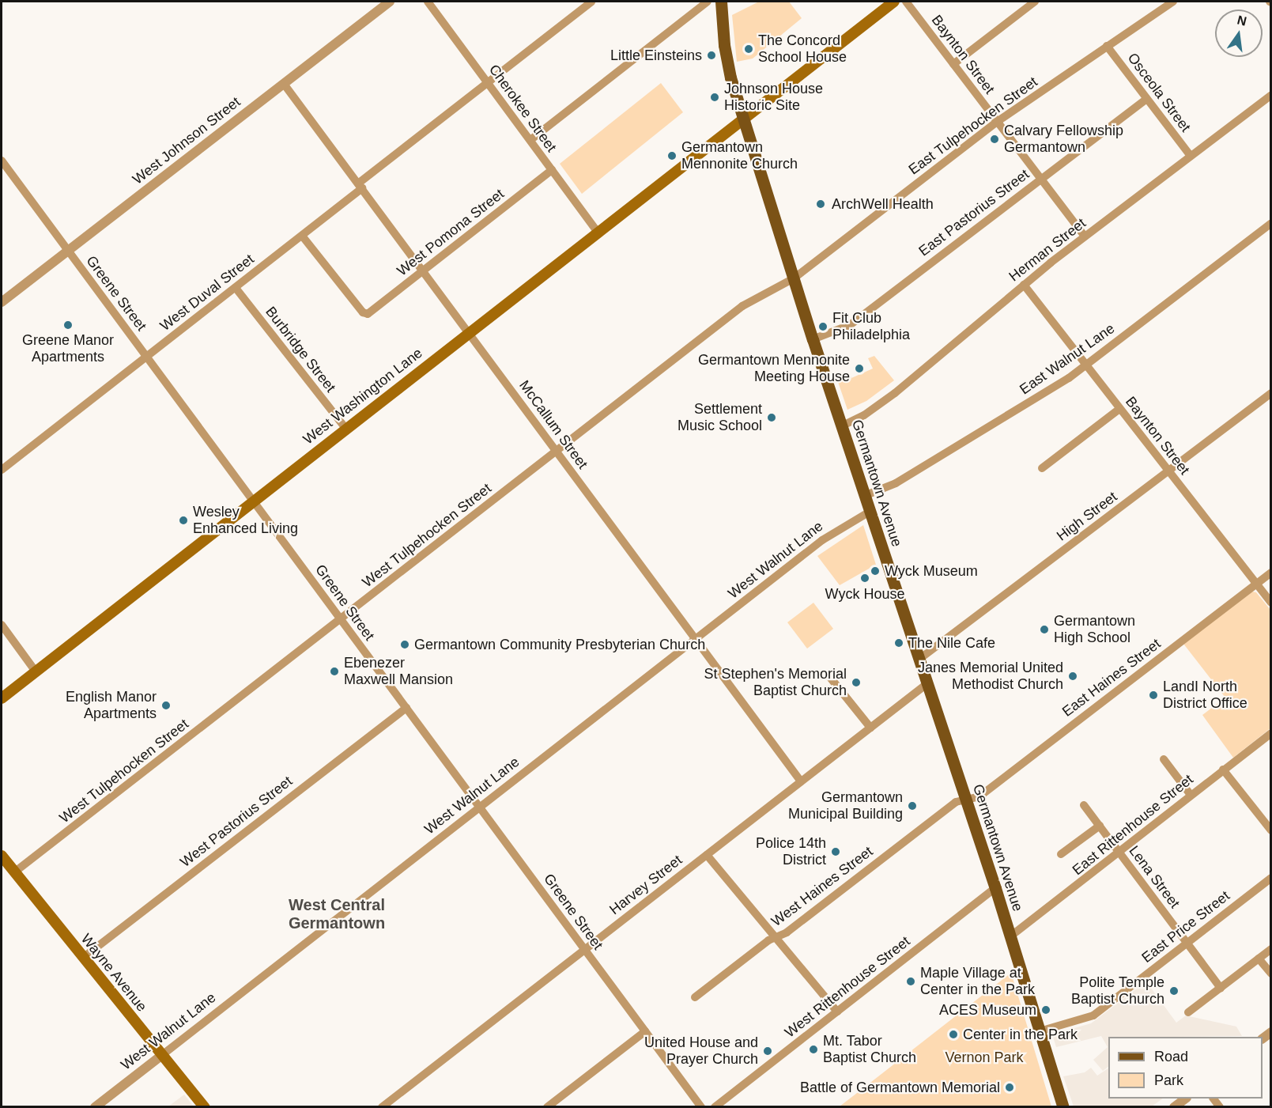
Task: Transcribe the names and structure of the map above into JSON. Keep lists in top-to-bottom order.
{
  "streets": {
    "main road": ["West Washington Lane", "Germantown Avenue", "Wayne Avenue"],
    "street": [
      "Baynton Street",
      "Osceola Street",
      "Cherokee Street",
      "East Tulpehocken Street",
      "West Johnson Street",
      "East Pastorius Street",
      "West Pomona Street",
      "Herman Street",
      "West Duval Street",
      "Greene Street",
      "Burbridge Street",
      "East Walnut Lane",
      "McCallum Street",
      "High Street",
      "West Tulpehocken Street",
      "West Walnut Lane",
      "East Haines Street",
      "West Pastorius Street",
      "East Rittenhouse Street",
      "Lena Street",
      "Harvey Street",
      "West Haines Street",
      "East Price Street",
      "West Rittenhouse Street"
    ]
  },
  "crossings": [
    ["Baynton Street", "East Tulpehocken Street"],
    ["Baynton Street", "East Pastorius Street"],
    ["Baynton Street", "Herman Street"],
    ["Baynton Street", "East Walnut Lane"],
    ["Baynton Street", "High Street"],
    ["Baynton Street", "East Haines Street"],
    ["Osceola Street", "East Tulpehocken Street"],
    ["Osceola Street", "East Pastorius Street"],
    ["Osceola Street", "Herman Street"],
    ["Cherokee Street", "West Pomona Street"],
    ["Cherokee Street", "West Duval Street"],
    ["Cherokee Street", "West Washington Lane"],
    ["East Tulpehocken Street", "Germantown Avenue"],
    ["East Tulpehocken Street", "West Tulpehocken Street"],
    ["West Johnson Street", "Greene Street"],
    ["West Johnson Street", "McCallum Street"],
    ["East Pastorius Street", "Germantown Avenue"],
    ["West Pomona Street", "West Duval Street"],
    ["West Pomona Street", "McCallum Street"],
    ["Herman Street", "Germantown Avenue"],
    ["West Duval Street", "Greene Street"],
    ["West Duval Street", "Burbridge Street"],
    ["West Duval Street", "McCallum Street"],
    ["Greene Street", "West Washington Lane"],
    ["Greene Street", "West Tulpehocken Street"],
    ["Greene Street", "West Walnut Lane"],
    ["Greene Street", "West Pastorius Street"],
    ["Greene Street", "Harvey Street"],
    ["Burbridge Street", "West Washington Lane"],
    ["East Walnut Lane", "Germantown Avenue"],
    ["West Washington Lane", "McCallum Street"],
    ["West Washington Lane", "Germantown Avenue"],
    ["McCallum Street", "West Tulpehocken Street"],
    ["McCallum Street", "West Walnut Lane"],
    ["McCallum Street", "Harvey Street"],
    ["Germantown Avenue", "High Street"],
    ["Germantown Avenue", "West Tulpehocken Street"],
    ["Germantown Avenue", "West Walnut Lane"],
    ["Germantown Avenue", "East Haines Street"],
    ["Germantown Avenue", "East Rittenhouse Street"],
    ["Germantown Avenue", "Harvey Street"],
    ["Germantown Avenue", "West Haines Street"],
    ["Germantown Avenue", "East Price Street"],
    ["Germantown Avenue", "West Rittenhouse Street"],
    ["West Tulpehocken Street", "Wayne Avenue"],
    ["West Walnut Lane", "Wayne Avenue"],
    ["East Haines Street", "West Haines Street"],
    ["West Pastorius Street", "Wayne Avenue"],
    ["East Rittenhouse Street", "Lena Street"],
    ["Lena Street", "East Price Street"]
  ],
  "districts": ["West Central Germantown"],
  "parks": ["Vernon Park"],
  "places": [
    "The Concord School House",
    "Little Einsteins",
    "Johnson House Historic Site",
    "Calvary Fellowship Germantown",
    "Germantown Mennonite Church",
    "ArchWell Health",
    "Greene Manor Apartments",
    "Fit Club Philadelphia",
    "Germantown Mennonite Meeting House",
    "Settlement Music School",
    "Wesley Enhanced Living",
    "Wyck Museum",
    "Wyck House",
    "Germantown High School",
    "The Nile Cafe",
    "Germantown Community Presbyterian Church",
    "Ebenezer Maxwell Mansion",
    "Janes Memorial United Methodist Church",
    "St Stephen's Memorial Baptist Church",
    "LandI North District Office",
    "English Manor Apartments",
    "Germantown Municipal Building",
    "Police 14th District",
    "Maple Village at Center in the Park",
    "Polite Temple Baptist Church",
    "ACES Museum",
    "Center in the Park",
    "Mt. Tabor Baptist Church",
    "United House and Prayer Church",
    "Battle of Germantown Memorial"
  ],
  "legend": ["Road", "Park"],
  "north": "top"
}
